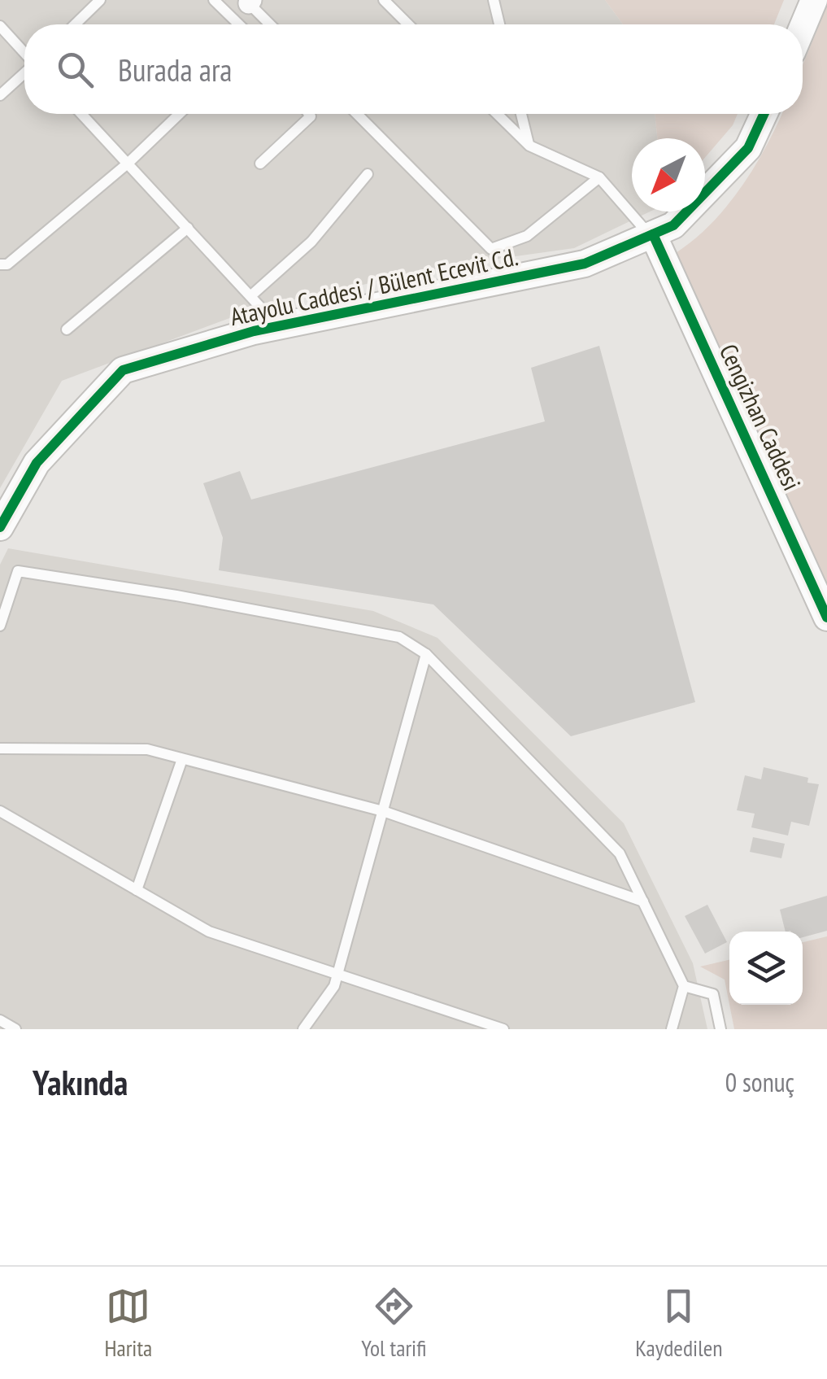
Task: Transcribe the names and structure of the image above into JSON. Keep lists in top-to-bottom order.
{
  "streets": {
    "street": ["Atayolu Caddesi / Bülent Ecevit Cd.", "Cengizhan Caddesi"]
  },
  "crossings": [
    ["Atayolu Caddesi / Bülent Ecevit Cd.", "Cengizhan Caddesi"]
  ],
  "north": "bottom left",
  "page": {
    "search": "Burada ara",
    "heading": ["Yakında", "0 sonuç"],
    "nav": ["Harita", "Yol tarifi", "Kaydedilen"]
  }
}
